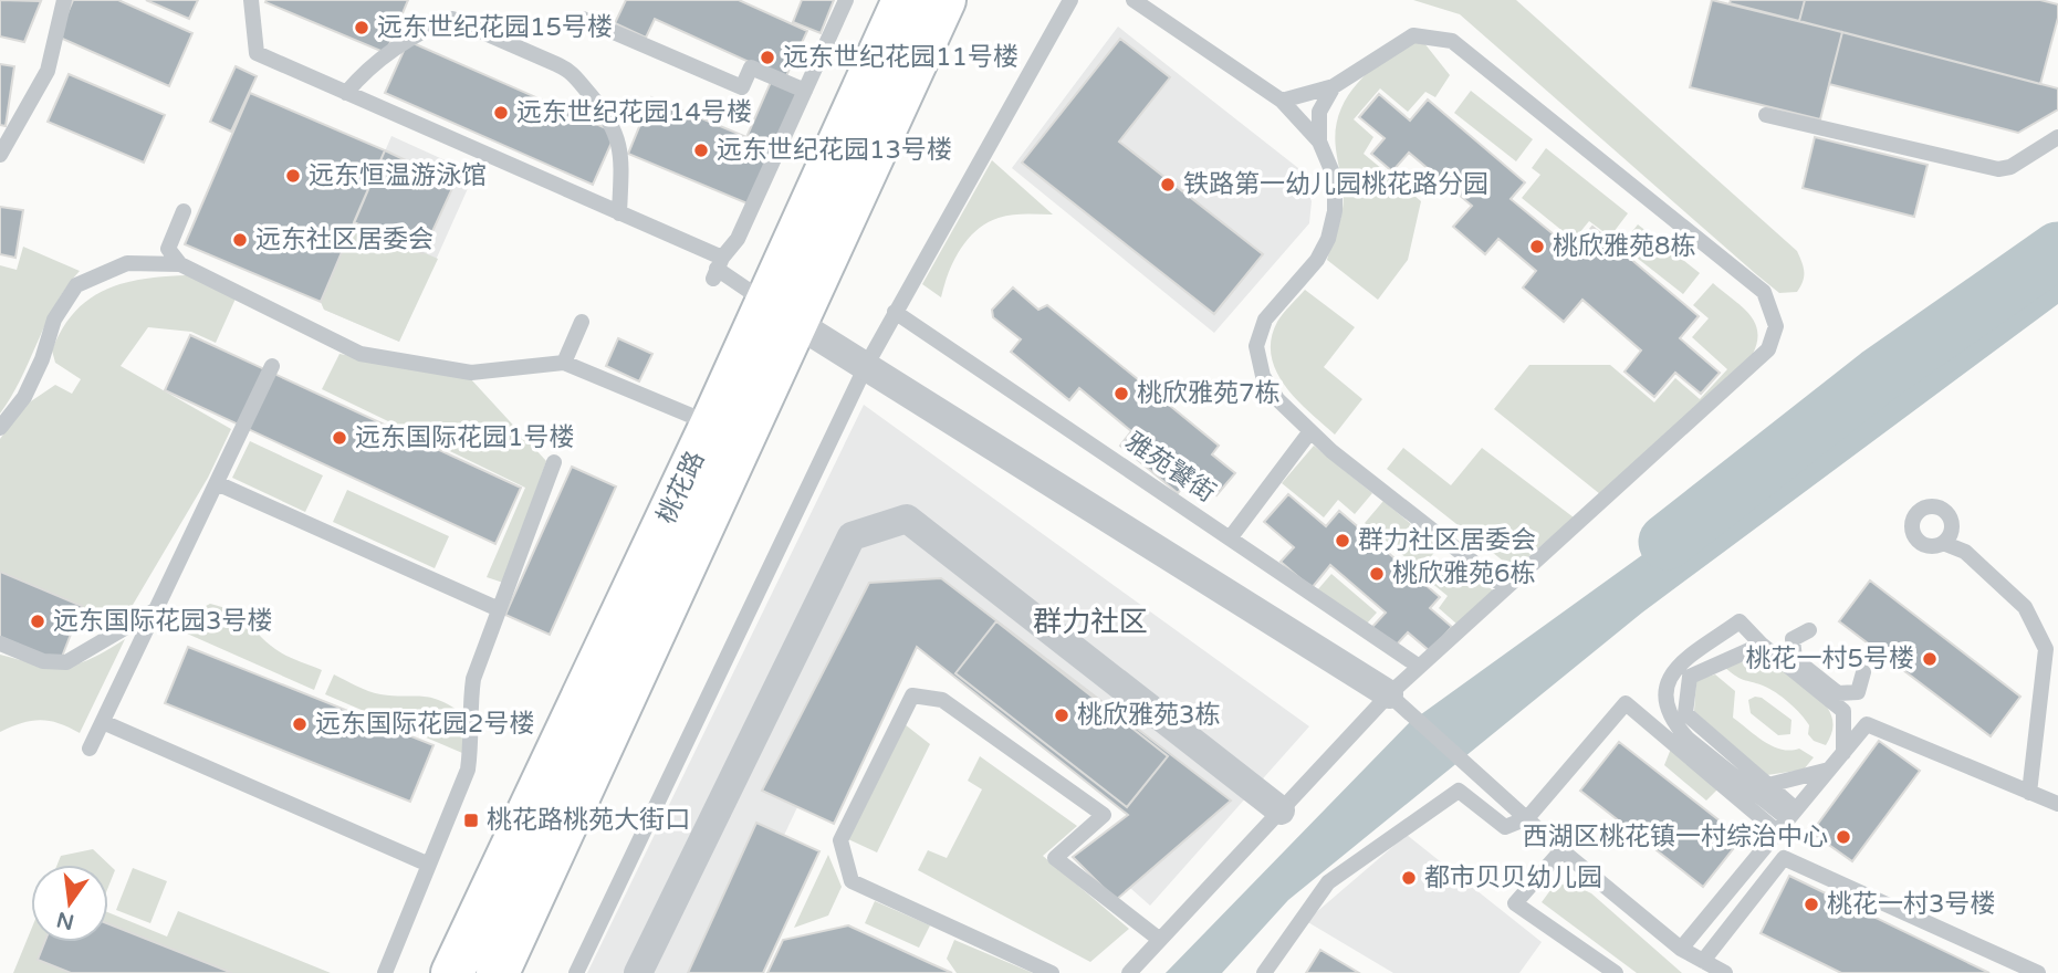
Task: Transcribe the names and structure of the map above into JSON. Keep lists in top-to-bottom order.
{
  "streets": {
    "main road": ["桃花路"],
    "lane": ["雅苑饕街"]
  },
  "districts": ["群力社区"],
  "places": {
    "other": [
      "远东世纪花园15号楼",
      "远东世纪花园11号楼",
      "远东世纪花园14号楼",
      "远东世纪花园13号楼",
      "远东恒温游泳馆",
      "铁路第一幼儿园桃花路分园",
      "远东社区居委会",
      "桃欣雅苑8栋",
      "桃欣雅苑7栋",
      "远东国际花园1号楼",
      "群力社区居委会",
      "桃欣雅苑6栋",
      "远东国际花园3号楼",
      "桃花一村5号楼",
      "桃欣雅苑3栋",
      "远东国际花园2号楼",
      "西湖区桃花镇一村综治中心",
      "都市贝贝幼儿园",
      "桃花一村3号楼"
    ],
    "transit": ["桃花路桃苑大街口"]
  },
  "north": "bottom"
}
